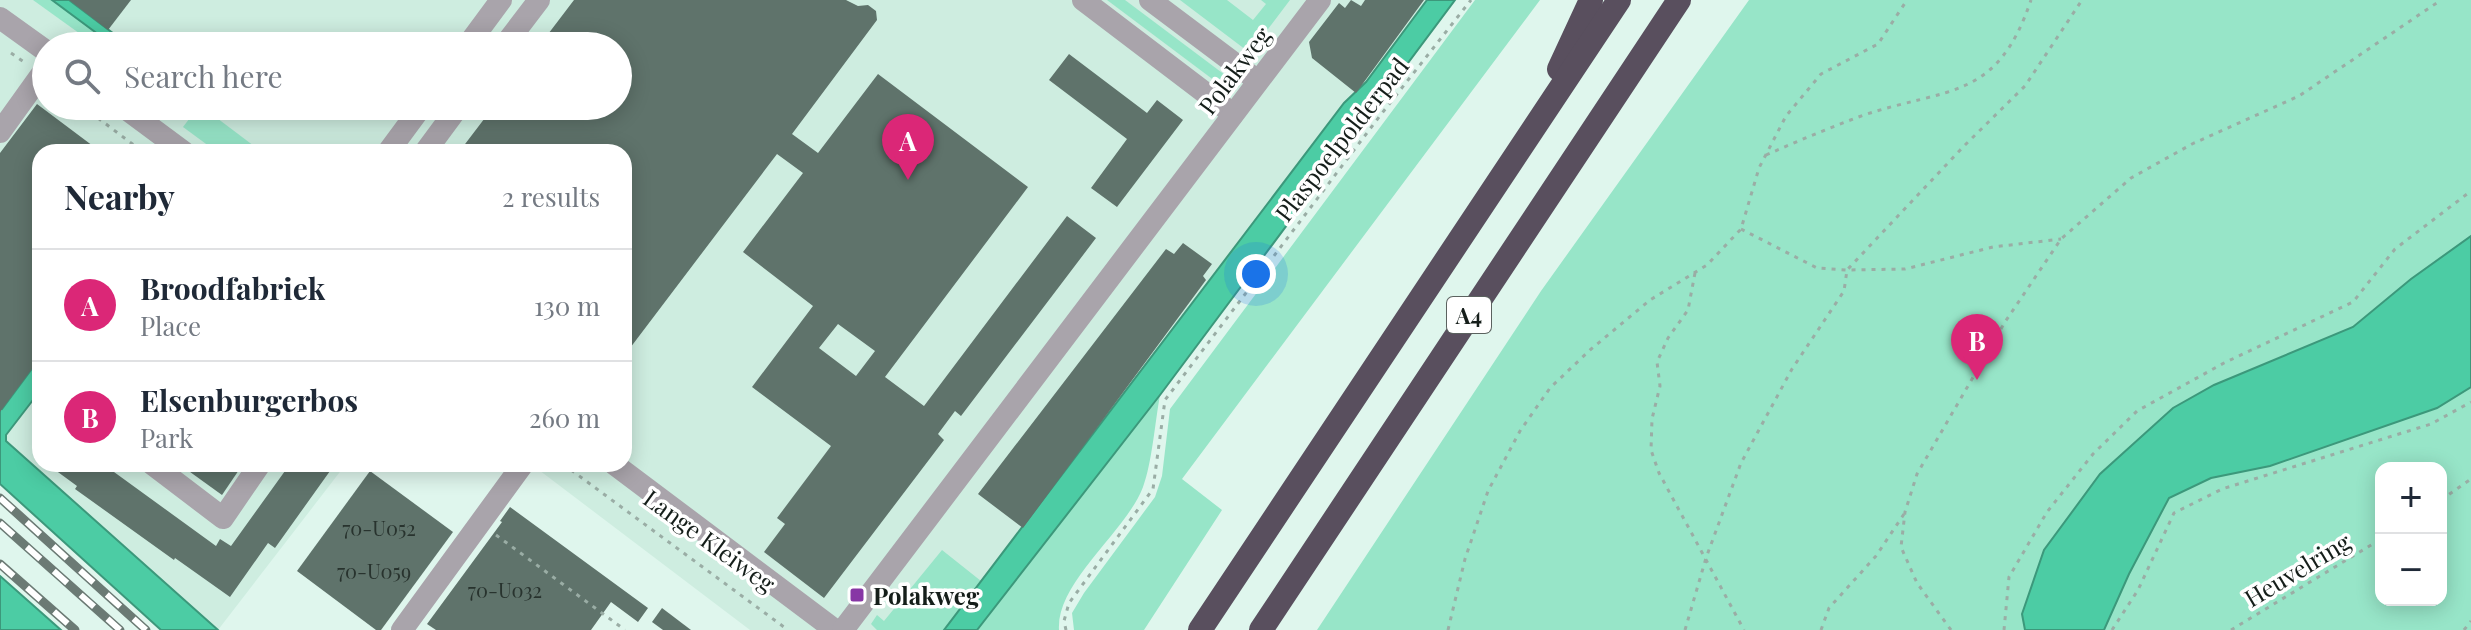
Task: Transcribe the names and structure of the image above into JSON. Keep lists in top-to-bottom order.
{
  "streets": {
    "highway": ["A4"],
    "street": ["Polakweg", "Lange Kleiweg"],
    "path": ["Plaspoelpolderpad", "Heuvelring"]
  },
  "places": {
    "transit": ["Polakweg"]
  },
  "house_numbers": ["70-U052", "70-U059", "70-U032"],
  "page": {
    "search": "Search here",
    "pins": ["A", "B"],
    "heading": ["Nearby", "2 results"],
    "list": [
      {
        "mark": "A",
        "name": "Broodfabriek",
        "note": "Place",
        "value": "130 m"
      },
      {
        "mark": "B",
        "name": "Elsenburgerbos",
        "note": "Park",
        "value": "260 m"
      }
    ],
    "map_buttons": ["+", "−"]
  }
}
